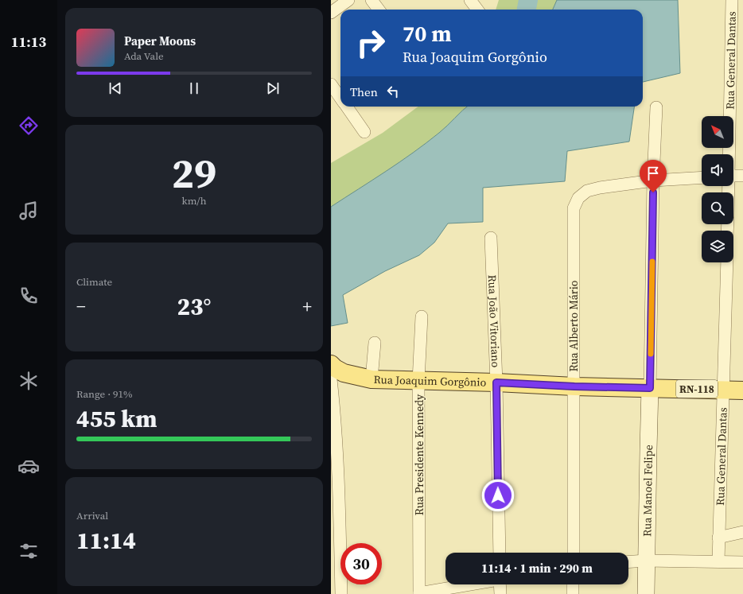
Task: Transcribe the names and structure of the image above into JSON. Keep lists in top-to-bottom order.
{
  "streets": {
    "main road": ["Rua Joaquim Gorgônio", "RN-118", "Rua Manoel Felipe"],
    "street": [
      "Rua General Dantas",
      "Rua João Vitoriano",
      "Rua Alberto Mário",
      "Rua Presidente Kennedy"
    ]
  },
  "crossings": [
    ["Rua General Dantas", "Rua Joaquim Gorgônio"],
    ["Rua João Vitoriano", "Rua Joaquim Gorgônio"],
    ["Rua Alberto Mário", "Rua Joaquim Gorgônio"],
    ["Rua Joaquim Gorgônio", "Rua Presidente Kennedy"],
    ["Rua Joaquim Gorgônio", "Rua Manoel Felipe"]
  ],
  "north": "top left",
  "page": {
    "tabs": "11:13",
    "turn": ["70 m", "Rua Joaquim Gorgônio"],
    "song": ["Paper Moons", "Ada Vale"],
    "then": "Then",
    "tile": [
      ["29", "km/h"],
      "Climate",
      ["Range · 91%", "455 km"],
      ["Arrival", "11:14"]
    ],
    "heat": ["−", "23°", "+"],
    "limit": "30",
    "trip": "11:14 · 1 min · 290 m"
  }
}
